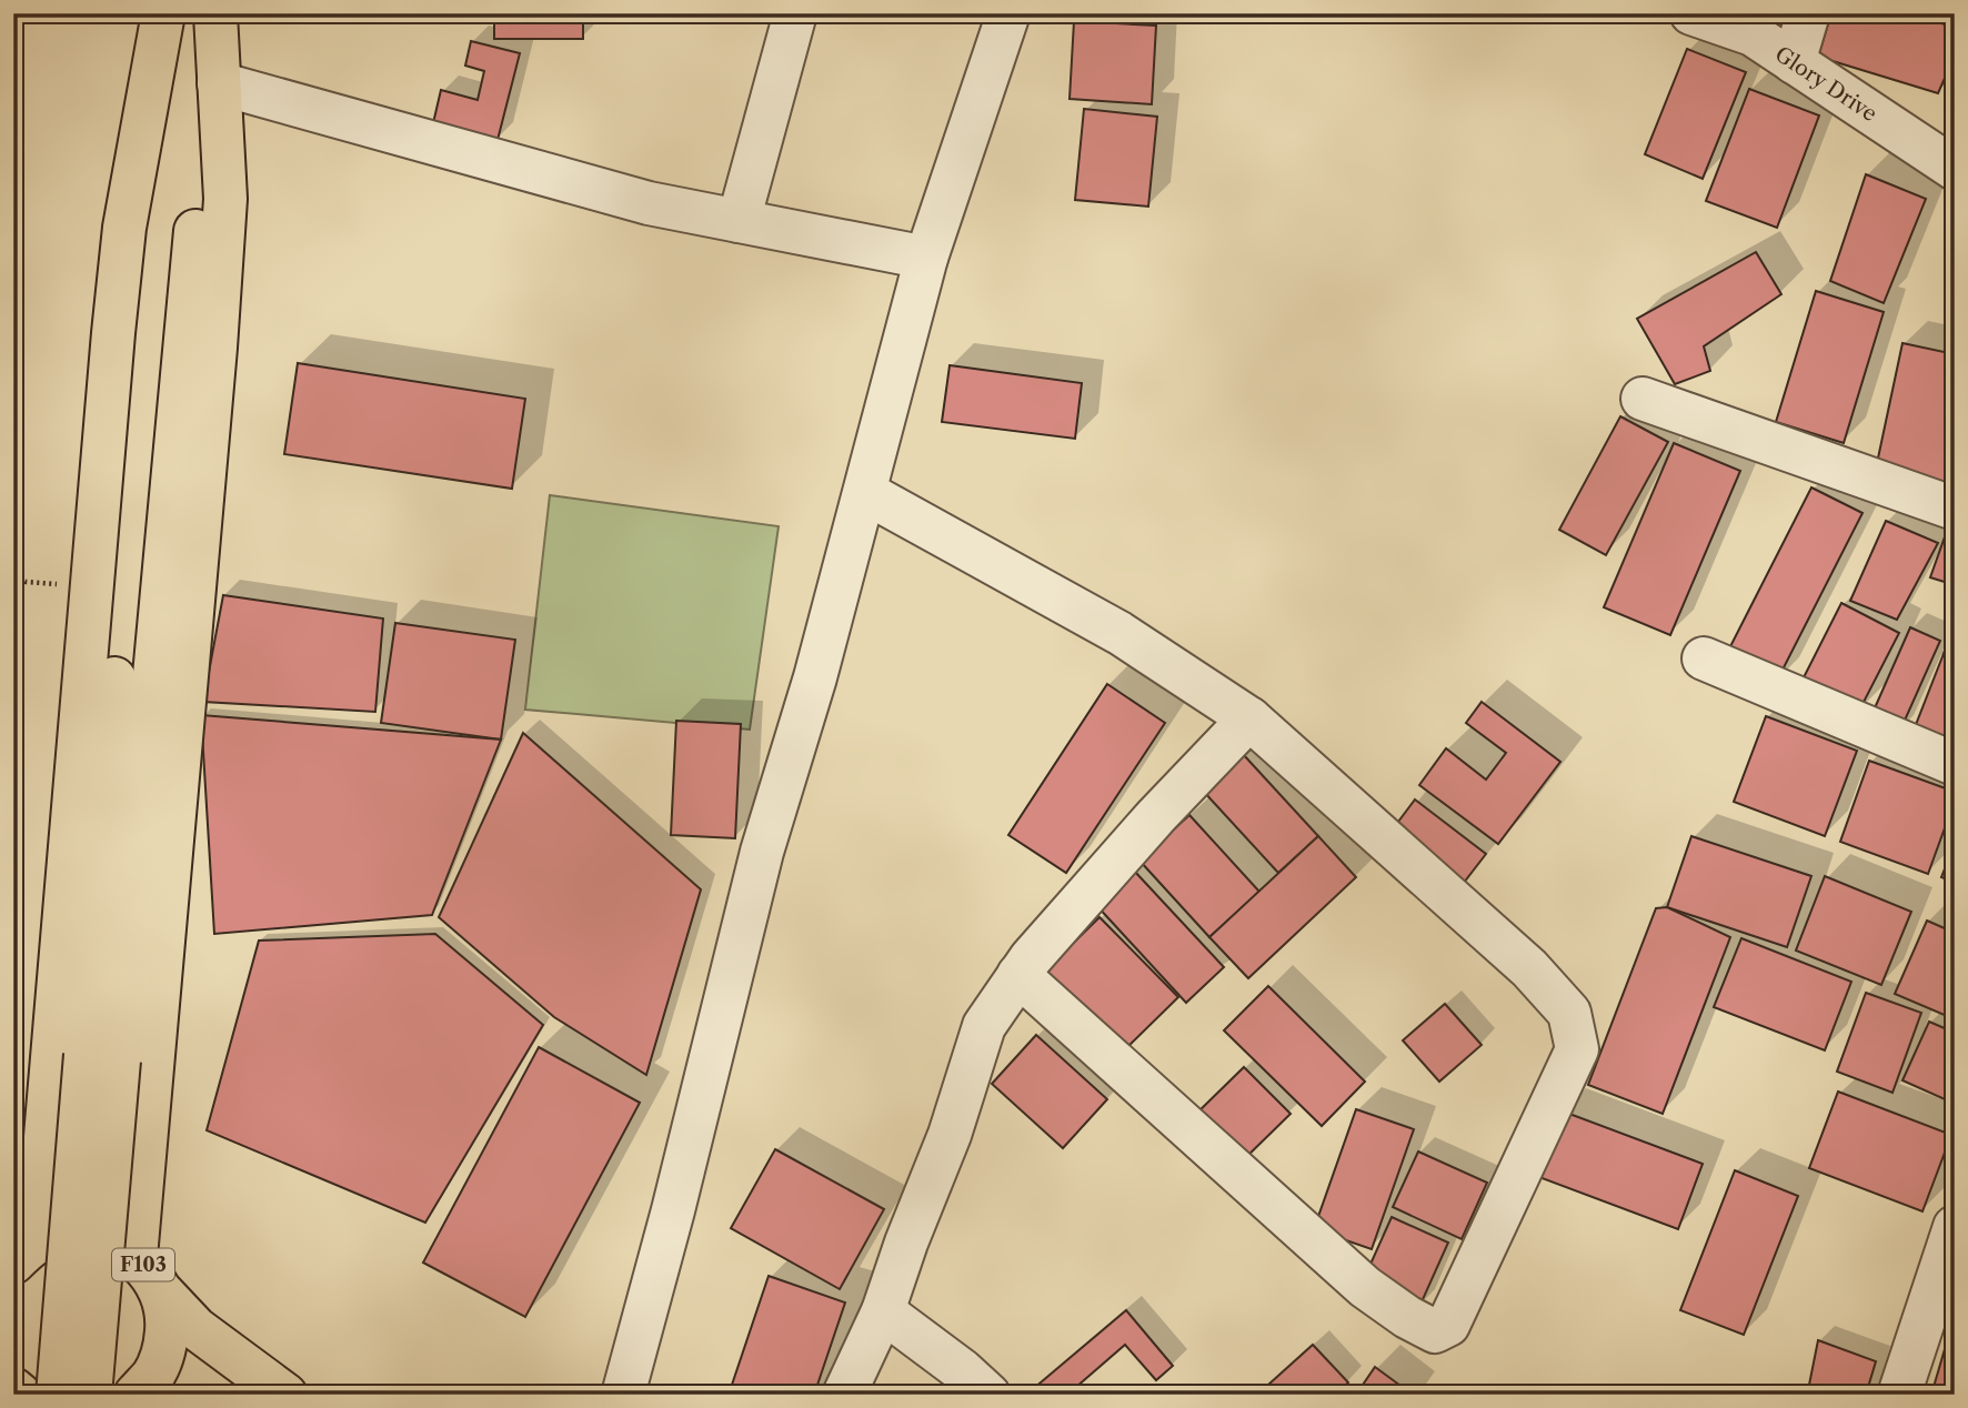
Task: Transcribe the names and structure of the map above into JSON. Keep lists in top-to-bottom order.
{
  "streets": {
    "main road": ["F103"],
    "street": ["Glory Drive"]
  }
}
